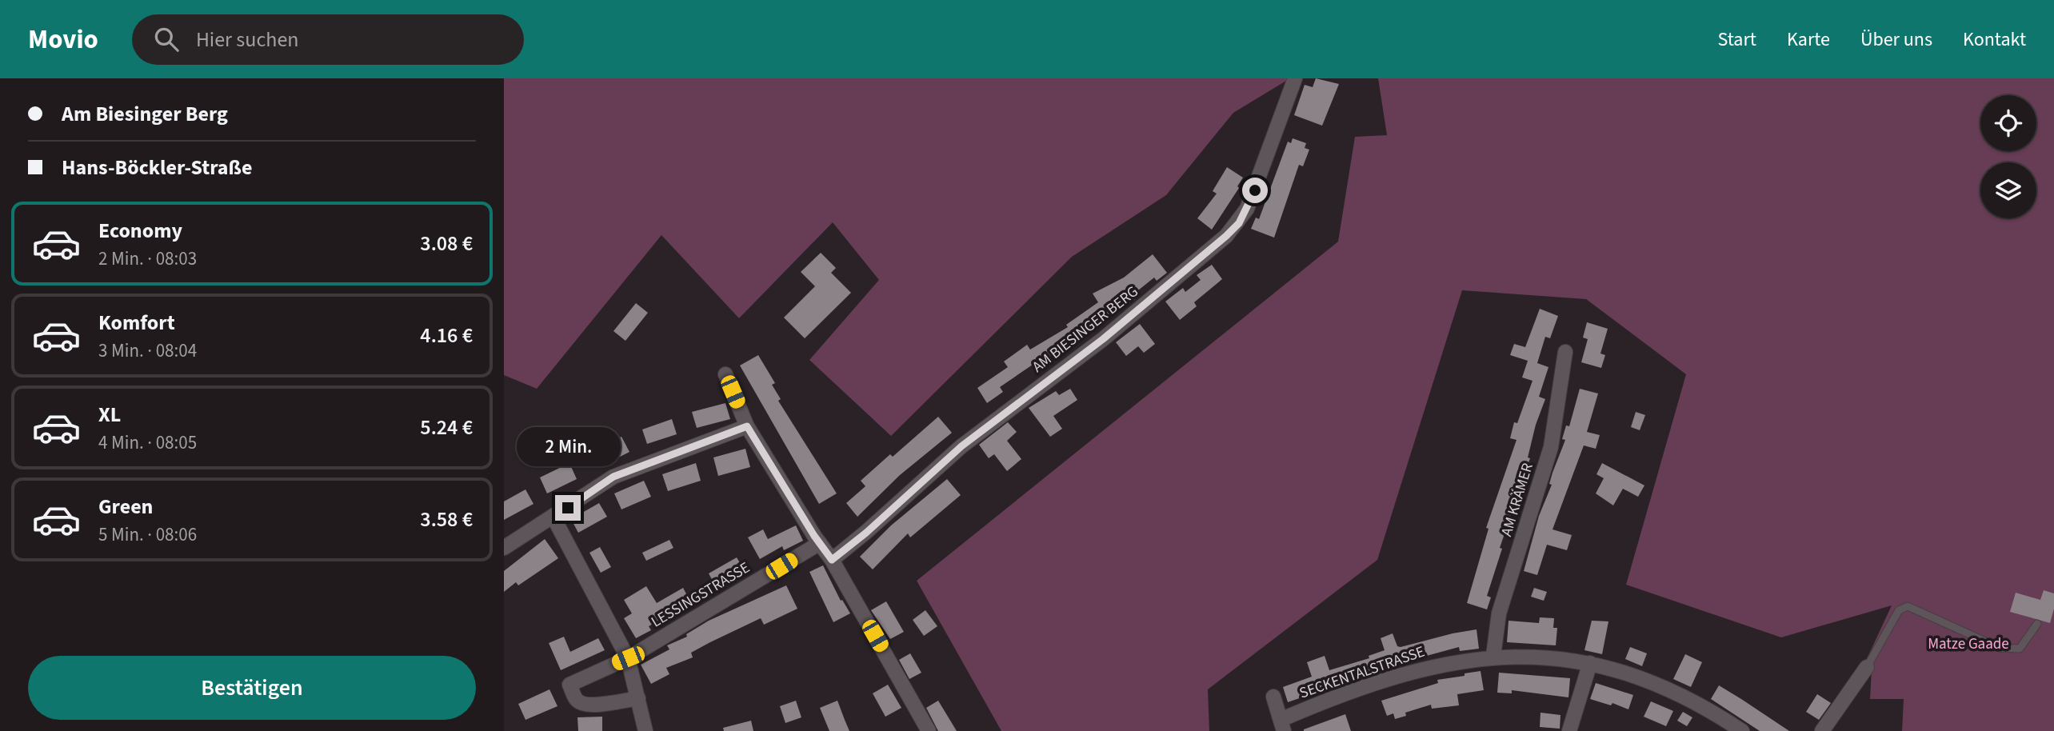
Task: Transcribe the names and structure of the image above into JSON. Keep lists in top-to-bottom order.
{
  "streets": {
    "street": [
      "AM BIESINGER BERG",
      "AM KRÄMER",
      "LESSINGSTRASSE",
      "SECKENTALSTRASSE"
    ]
  },
  "crossings": [
    ["AM KRÄMER", "SECKENTALSTRASSE"]
  ],
  "parks": ["Matze Gaade"],
  "page": {
    "header": "Movio",
    "search": "Hier suchen",
    "nav": [
      "Start",
      "Karte",
      "Über uns",
      "Kontakt"
    ],
    "banner": ["Am Biesinger Berg", "Hans-Böckler-Straße"],
    "list": [
      {
        "name": "Economy",
        "note": "2 Min. · 08:03",
        "value": "3.08 €"
      },
      {
        "name": "Komfort",
        "note": "3 Min. · 08:04",
        "value": "4.16 €"
      },
      {
        "name": "XL",
        "note": "4 Min. · 08:05",
        "value": "5.24 €"
      },
      {
        "name": "Green",
        "note": "5 Min. · 08:06",
        "value": "3.58 €"
      }
    ],
    "bubble": "2 Min.",
    "buttons": "Bestätigen"
  }
}
